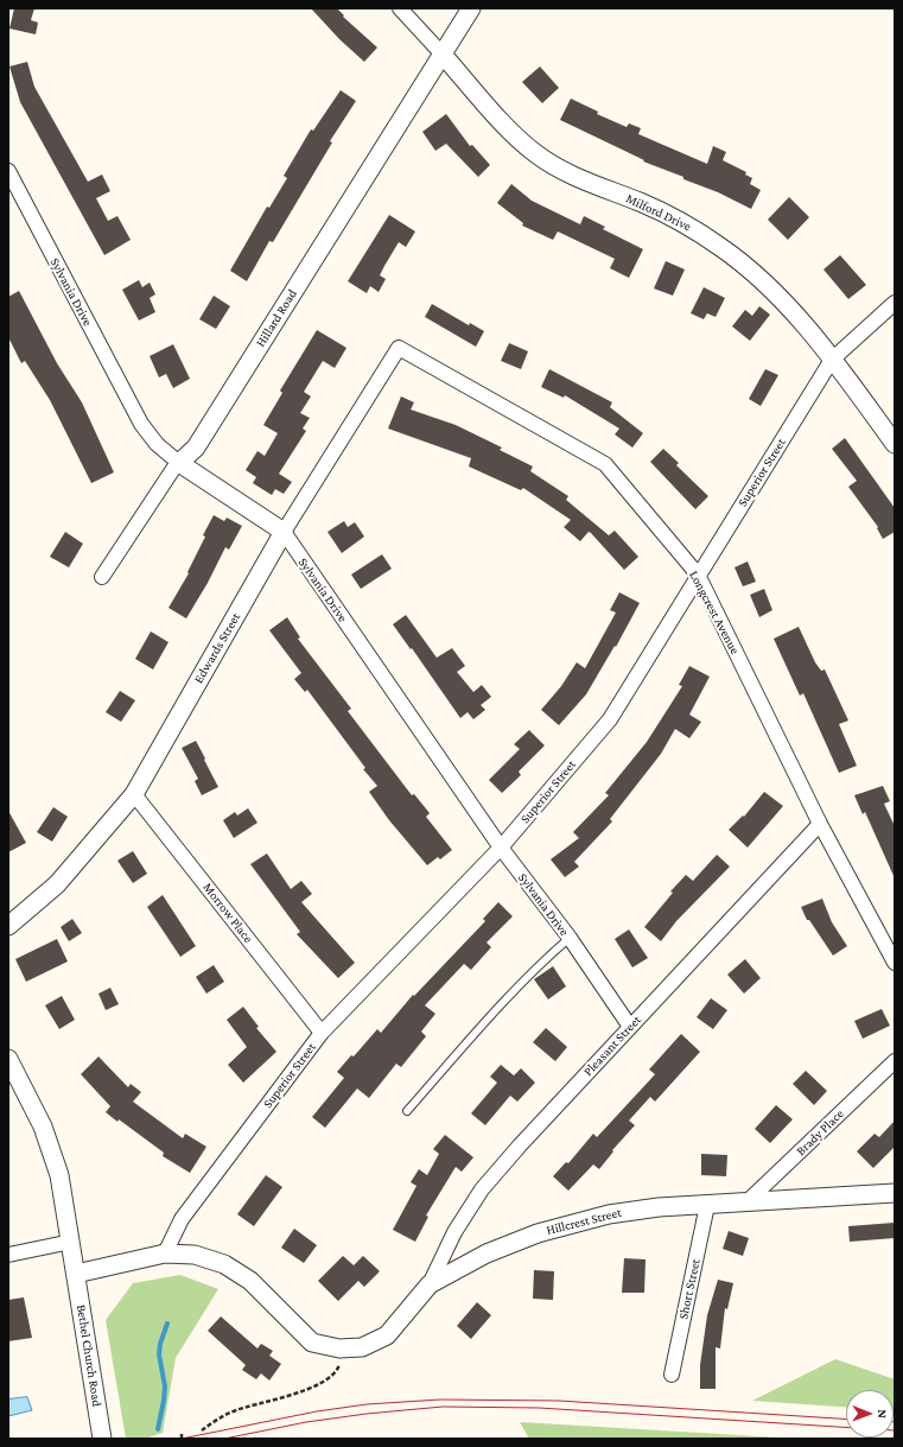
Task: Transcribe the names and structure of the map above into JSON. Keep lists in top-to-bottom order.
{
  "streets": {
    "street": [
      "Milford Drive",
      "Sylvania Drive",
      "Hillard Road",
      "Superior Street",
      "Longcrest Avenue",
      "Edwards Street",
      "Morrow Place",
      "Pleasant Street",
      "Brady Place",
      "Hillcrest Street",
      "Short Street",
      "Bethel Church Road"
    ]
  },
  "crossings": [
    ["Milford Drive", "Hillard Road"],
    ["Milford Drive", "Superior Street"],
    ["Sylvania Drive", "Hillard Road"],
    ["Sylvania Drive", "Superior Street"],
    ["Sylvania Drive", "Edwards Street"],
    ["Sylvania Drive", "Pleasant Street"],
    ["Superior Street", "Longcrest Avenue"],
    ["Superior Street", "Morrow Place"],
    ["Superior Street", "Hillcrest Street"],
    ["Longcrest Avenue", "Edwards Street"],
    ["Longcrest Avenue", "Pleasant Street"],
    ["Edwards Street", "Morrow Place"],
    ["Pleasant Street", "Hillcrest Street"],
    ["Brady Place", "Hillcrest Street"],
    ["Hillcrest Street", "Short Street"]
  ],
  "north": "right"
}
